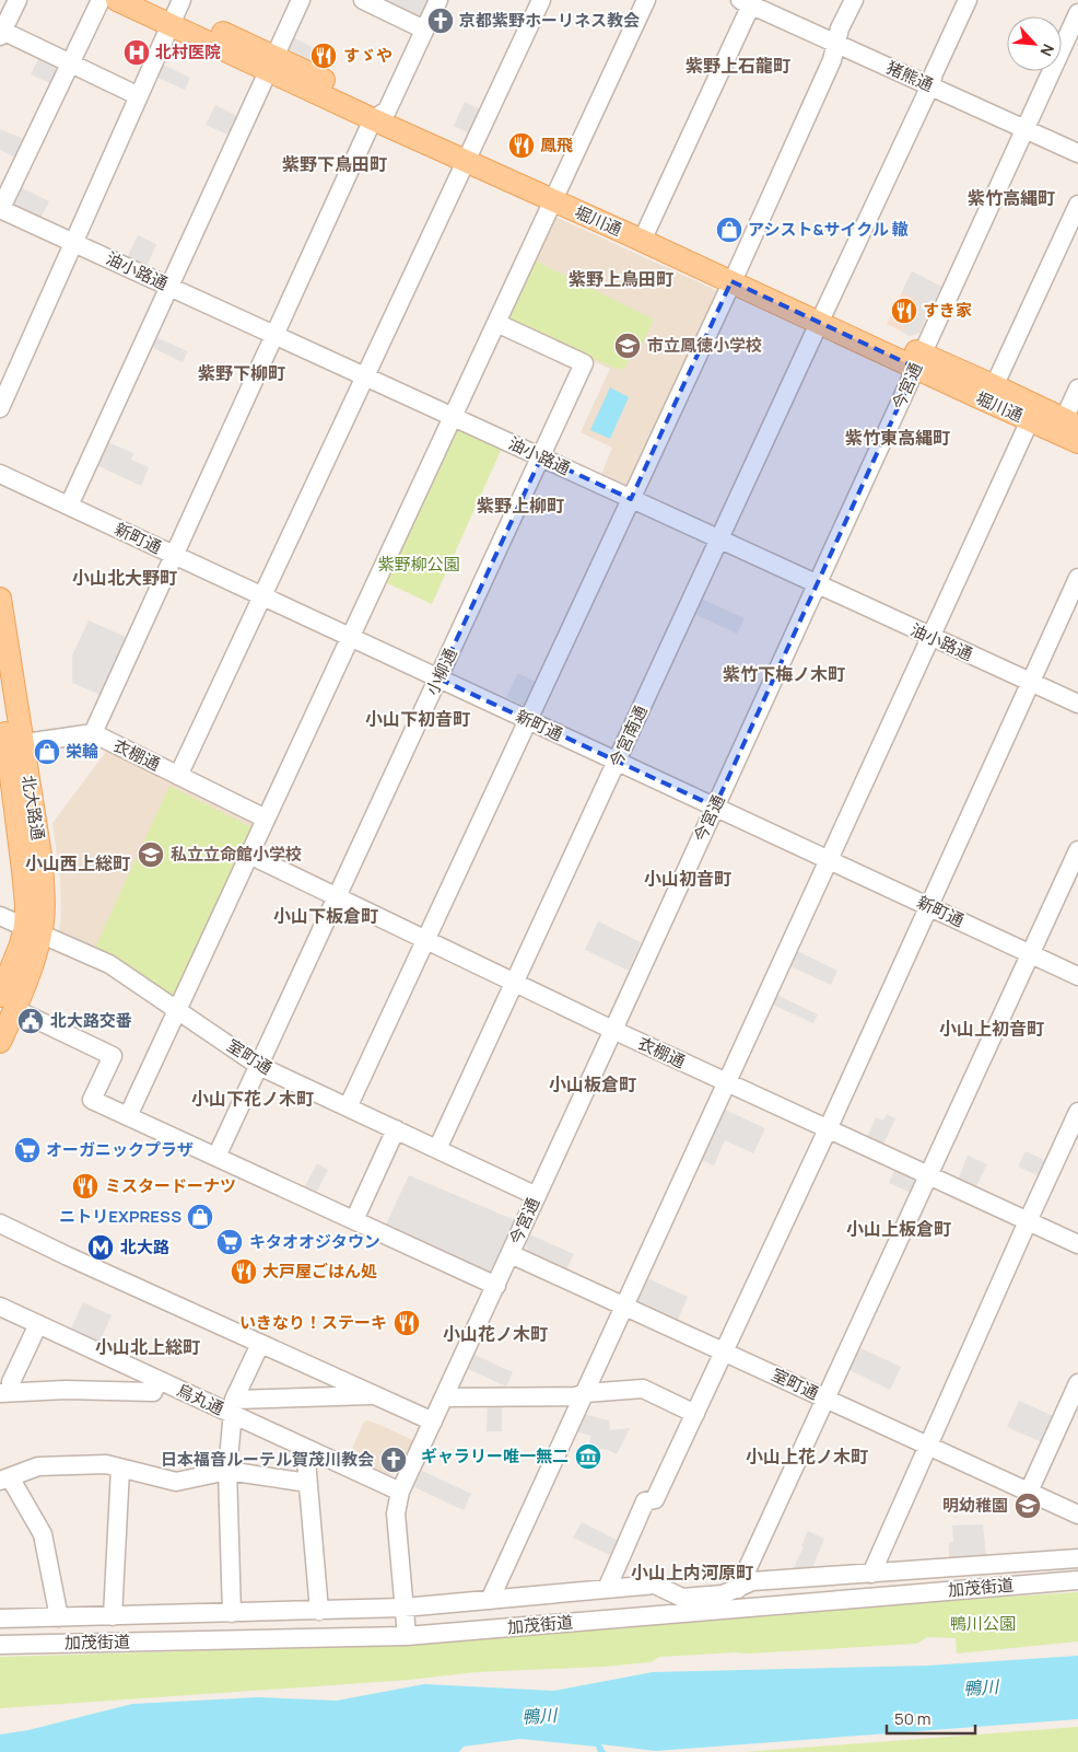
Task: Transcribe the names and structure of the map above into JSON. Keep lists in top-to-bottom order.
{
  "streets": {
    "main road": ["堀川通", "北大路通"],
    "street": [
      "猪熊通",
      "油小路通",
      "今宮通",
      "新町通",
      "小柳通",
      "今宮南通",
      "衣棚通",
      "室町通",
      "烏丸通",
      "加茂街道"
    ]
  },
  "crossings": [
    ["猪熊通", "今宮通"],
    ["猪熊通", "今宮南通"],
    ["堀川通", "今宮通"],
    ["堀川通", "今宮南通"],
    ["油小路通", "今宮通"],
    ["油小路通", "小柳通"],
    ["油小路通", "今宮南通"],
    ["今宮通", "新町通"],
    ["今宮通", "衣棚通"],
    ["今宮通", "室町通"],
    ["今宮通", "烏丸通"],
    ["今宮通", "加茂街道"],
    ["新町通", "小柳通"],
    ["新町通", "今宮南通"],
    ["小柳通", "衣棚通"],
    ["小柳通", "室町通"],
    ["今宮南通", "衣棚通"],
    ["今宮南通", "室町通"],
    ["北大路通", "室町通"]
  ],
  "districts": [
    "紫野上石龍町",
    "紫野下鳥田町",
    "紫竹高縄町",
    "紫野上鳥田町",
    "紫野下柳町",
    "紫竹東高縄町",
    "紫野上柳町",
    "小山北大野町",
    "紫竹下梅ノ木町",
    "小山下初音町",
    "小山西上総町",
    "小山初音町",
    "小山下板倉町",
    "小山上初音町",
    "小山板倉町",
    "小山下花ノ木町",
    "小山上板倉町",
    "小山花ノ木町",
    "小山北上総町",
    "小山上花ノ木町",
    "小山上内河原町"
  ],
  "water": ["鴨川"],
  "parks": ["紫野柳公園", "鴨川公園"],
  "places": {
    "church": ["京都紫野ホーリネス教会", "日本福音ルーテル賀茂川教会"],
    "hospital": ["北村医院"],
    "restaurant": [
      "すゞや",
      "鳳飛",
      "すき家",
      "ミスタードーナツ",
      "大戸屋ごはん処",
      "いきなり！ステーキ"
    ],
    "shop": ["アシスト&サイクル 轍", "栄輪", "ニトリEXPRESS"],
    "school or university": ["市立鳳徳小学校", "私立立命館小学校", "明幼稚園"],
    "public building": ["北大路交番"],
    "supermarket": ["オーガニックプラザ", "キタオオジタウン"],
    "metro station": ["北大路"],
    "museum": ["ギャラリー唯一無二"]
  },
  "scale_bar": "50 m",
  "north": "bottom right"
}
